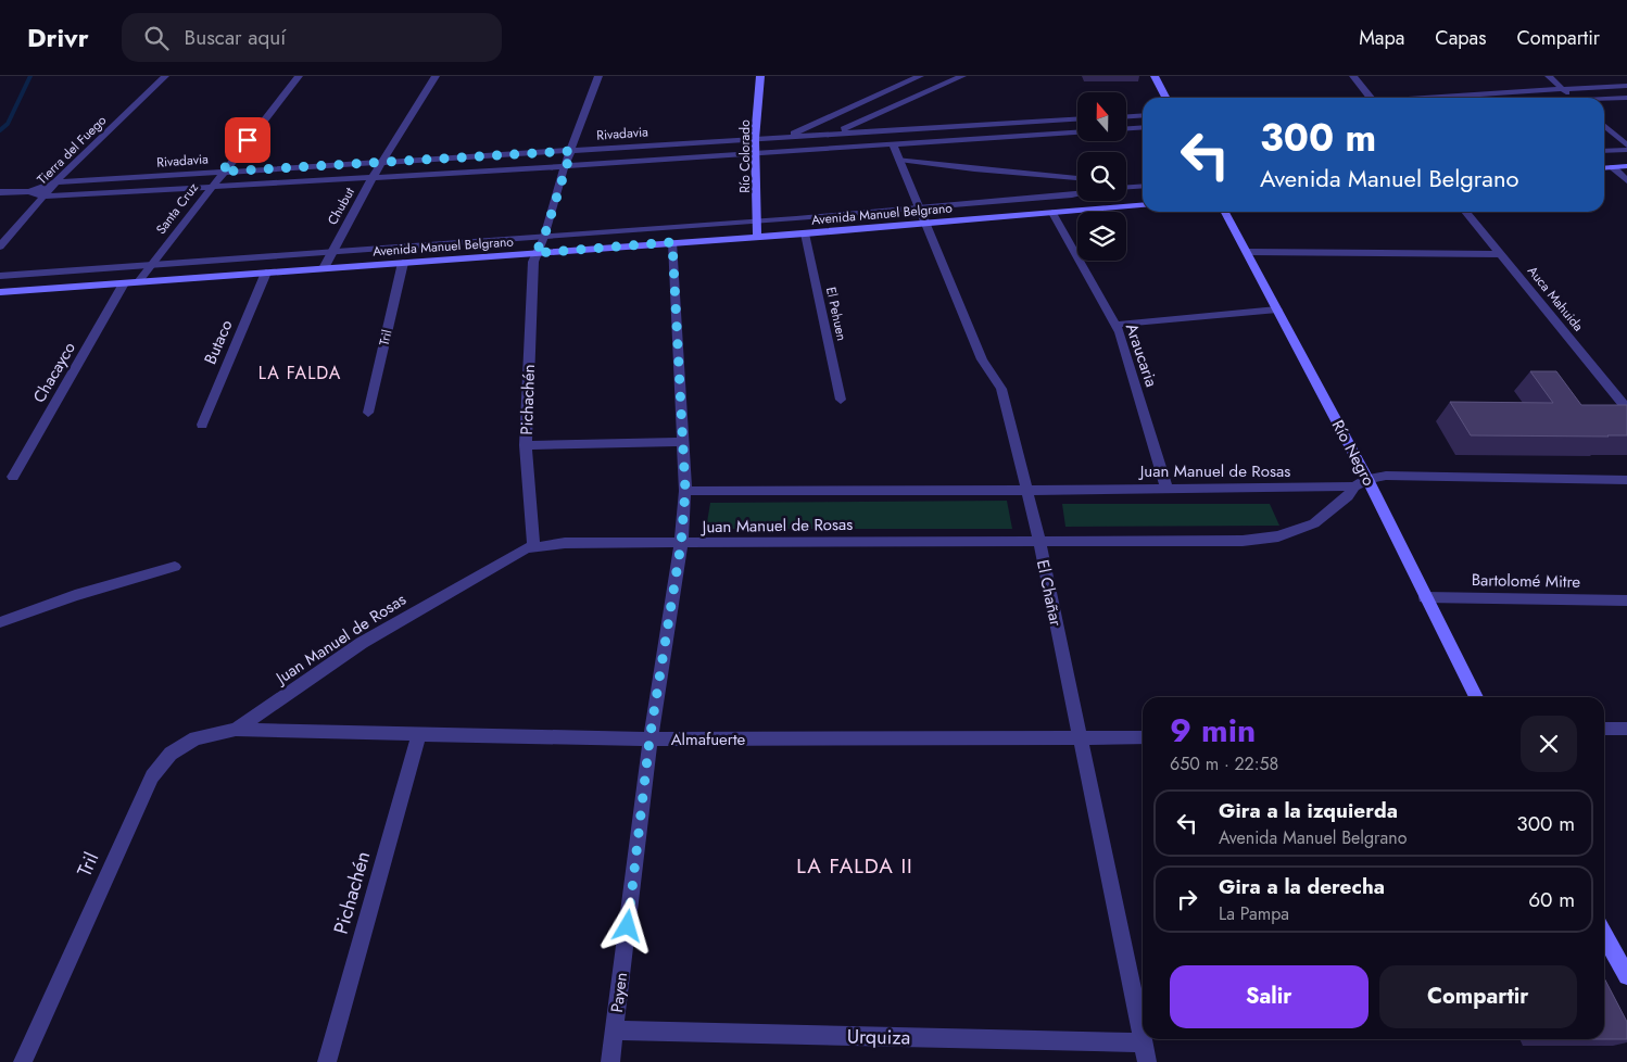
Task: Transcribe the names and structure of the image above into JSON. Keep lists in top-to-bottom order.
{
  "streets": {
    "street": [
      "Rivadavia",
      "Tierra del Fuego",
      "Río Colorado",
      "Chubut",
      "Santa Cruz",
      "Avenida Manuel Belgrano",
      "Auca Mahuida",
      "El Pehuen",
      "Tril",
      "Butaco",
      "Araucaria",
      "Chacayco",
      "Pichachén",
      "Río Negro",
      "Juan Manuel de Rosas",
      "Bartolomé Mitre",
      "El Chañar",
      "Almafuerte",
      "Payen",
      "Urquiza"
    ]
  },
  "crossings": [
    ["Rivadavia", "Tierra del Fuego"],
    ["Rivadavia", "Río Colorado"],
    ["Rivadavia", "Chubut"],
    ["Rivadavia", "Santa Cruz"],
    ["Rivadavia", "El Chañar"],
    ["Río Colorado", "Avenida Manuel Belgrano"],
    ["Chubut", "Avenida Manuel Belgrano"],
    ["Santa Cruz", "Avenida Manuel Belgrano"],
    ["Avenida Manuel Belgrano", "El Pehuen"],
    ["Avenida Manuel Belgrano", "Tril"],
    ["Avenida Manuel Belgrano", "Butaco"],
    ["Avenida Manuel Belgrano", "Araucaria"],
    ["Avenida Manuel Belgrano", "Chacayco"],
    ["Avenida Manuel Belgrano", "Pichachén"],
    ["Avenida Manuel Belgrano", "El Chañar"],
    ["Avenida Manuel Belgrano", "Payen"],
    ["Tril", "Juan Manuel de Rosas"],
    ["Tril", "Almafuerte"],
    ["Araucaria", "Juan Manuel de Rosas"],
    ["Pichachén", "Juan Manuel de Rosas"],
    ["Pichachén", "Almafuerte"],
    ["Río Negro", "Juan Manuel de Rosas"],
    ["Río Negro", "Bartolomé Mitre"],
    ["Juan Manuel de Rosas", "El Chañar"],
    ["Juan Manuel de Rosas", "Almafuerte"],
    ["Juan Manuel de Rosas", "Payen"],
    ["El Chañar", "Almafuerte"],
    ["El Chañar", "Urquiza"],
    ["Almafuerte", "Payen"],
    ["Payen", "Urquiza"]
  ],
  "districts": ["LA FALDA", "LA FALDA II"],
  "north": "top",
  "page": {
    "header": "Drivr",
    "search": "Buscar aquí",
    "nav": ["Mapa", "Capas", "Compartir"],
    "turn": ["300 m", "Avenida Manuel Belgrano"],
    "heading": ["9 min", "650 m · 22:58"],
    "list": [
      {
        "name": "Gira a la izquierda",
        "note": "Avenida Manuel Belgrano",
        "value": "300 m"
      },
      {
        "name": "Gira a la derecha",
        "note": "La Pampa",
        "value": "60 m"
      }
    ],
    "buttons": ["Salir", "Compartir"]
  }
}
